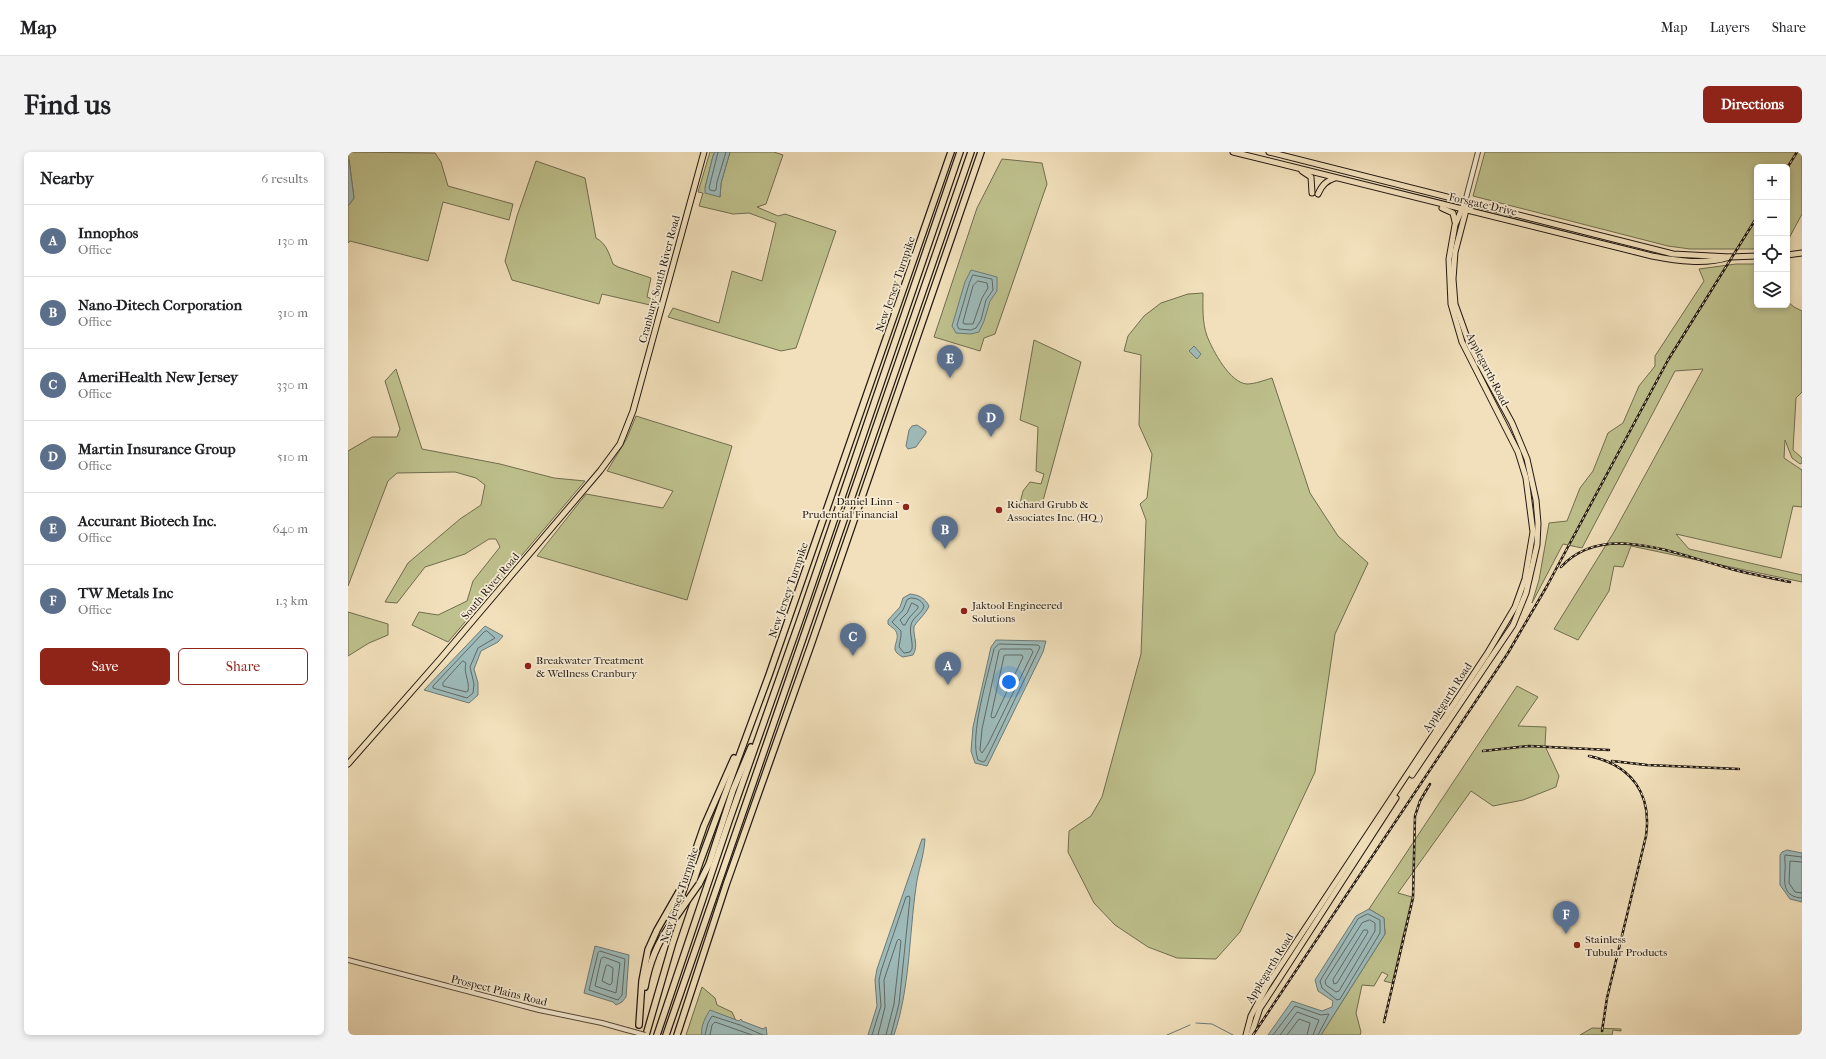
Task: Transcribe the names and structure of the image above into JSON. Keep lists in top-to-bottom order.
{
  "streets": {
    "highway": ["New Jersey Turnpike"],
    "main road": [
      "Forsgate Drive",
      "Cranbury-South River Road",
      "Applegarth Road",
      "South River Road"
    ],
    "street": ["Prospect Plains Road"]
  },
  "crossings": [
    ["Forsgate Drive", "Applegarth Road"],
    ["Cranbury-South River Road", "South River Road"],
    ["New Jersey Turnpike", "Prospect Plains Road"]
  ],
  "places": [
    "Daniel Linn - Prudential Financial",
    "Richard Grubb & Associates Inc. (HQ)",
    "Jaktool Engineered Solutions",
    "Breakwater Treatment & Wellness Cranbury",
    "Stainless Tubular Products"
  ],
  "page": {
    "header": "Map",
    "nav": ["Map", "Layers", "Share"],
    "buttons": [
      "Directions",
      ["Save", "Share"]
    ],
    "title": "Find us",
    "heading": ["Nearby", "6 results"],
    "map_buttons": ["+", "−"],
    "list": [
      {
        "mark": "A",
        "name": "Innophos",
        "note": "Office",
        "value": "130 m"
      },
      {
        "mark": "B",
        "name": "Nano-Ditech Corporation",
        "note": "Office",
        "value": "310 m"
      },
      {
        "mark": "C",
        "name": "AmeriHealth New Jersey",
        "note": "Office",
        "value": "330 m"
      },
      {
        "mark": "D",
        "name": "Martin Insurance Group",
        "note": "Office",
        "value": "510 m"
      },
      {
        "mark": "E",
        "name": "Accurant Biotech Inc.",
        "note": "Office",
        "value": "640 m"
      },
      {
        "mark": "F",
        "name": "TW Metals Inc",
        "note": "Office",
        "value": "1.3 km"
      }
    ],
    "pins": [
      "E",
      "D",
      "B",
      "C",
      "A",
      "F"
    ]
  }
}
